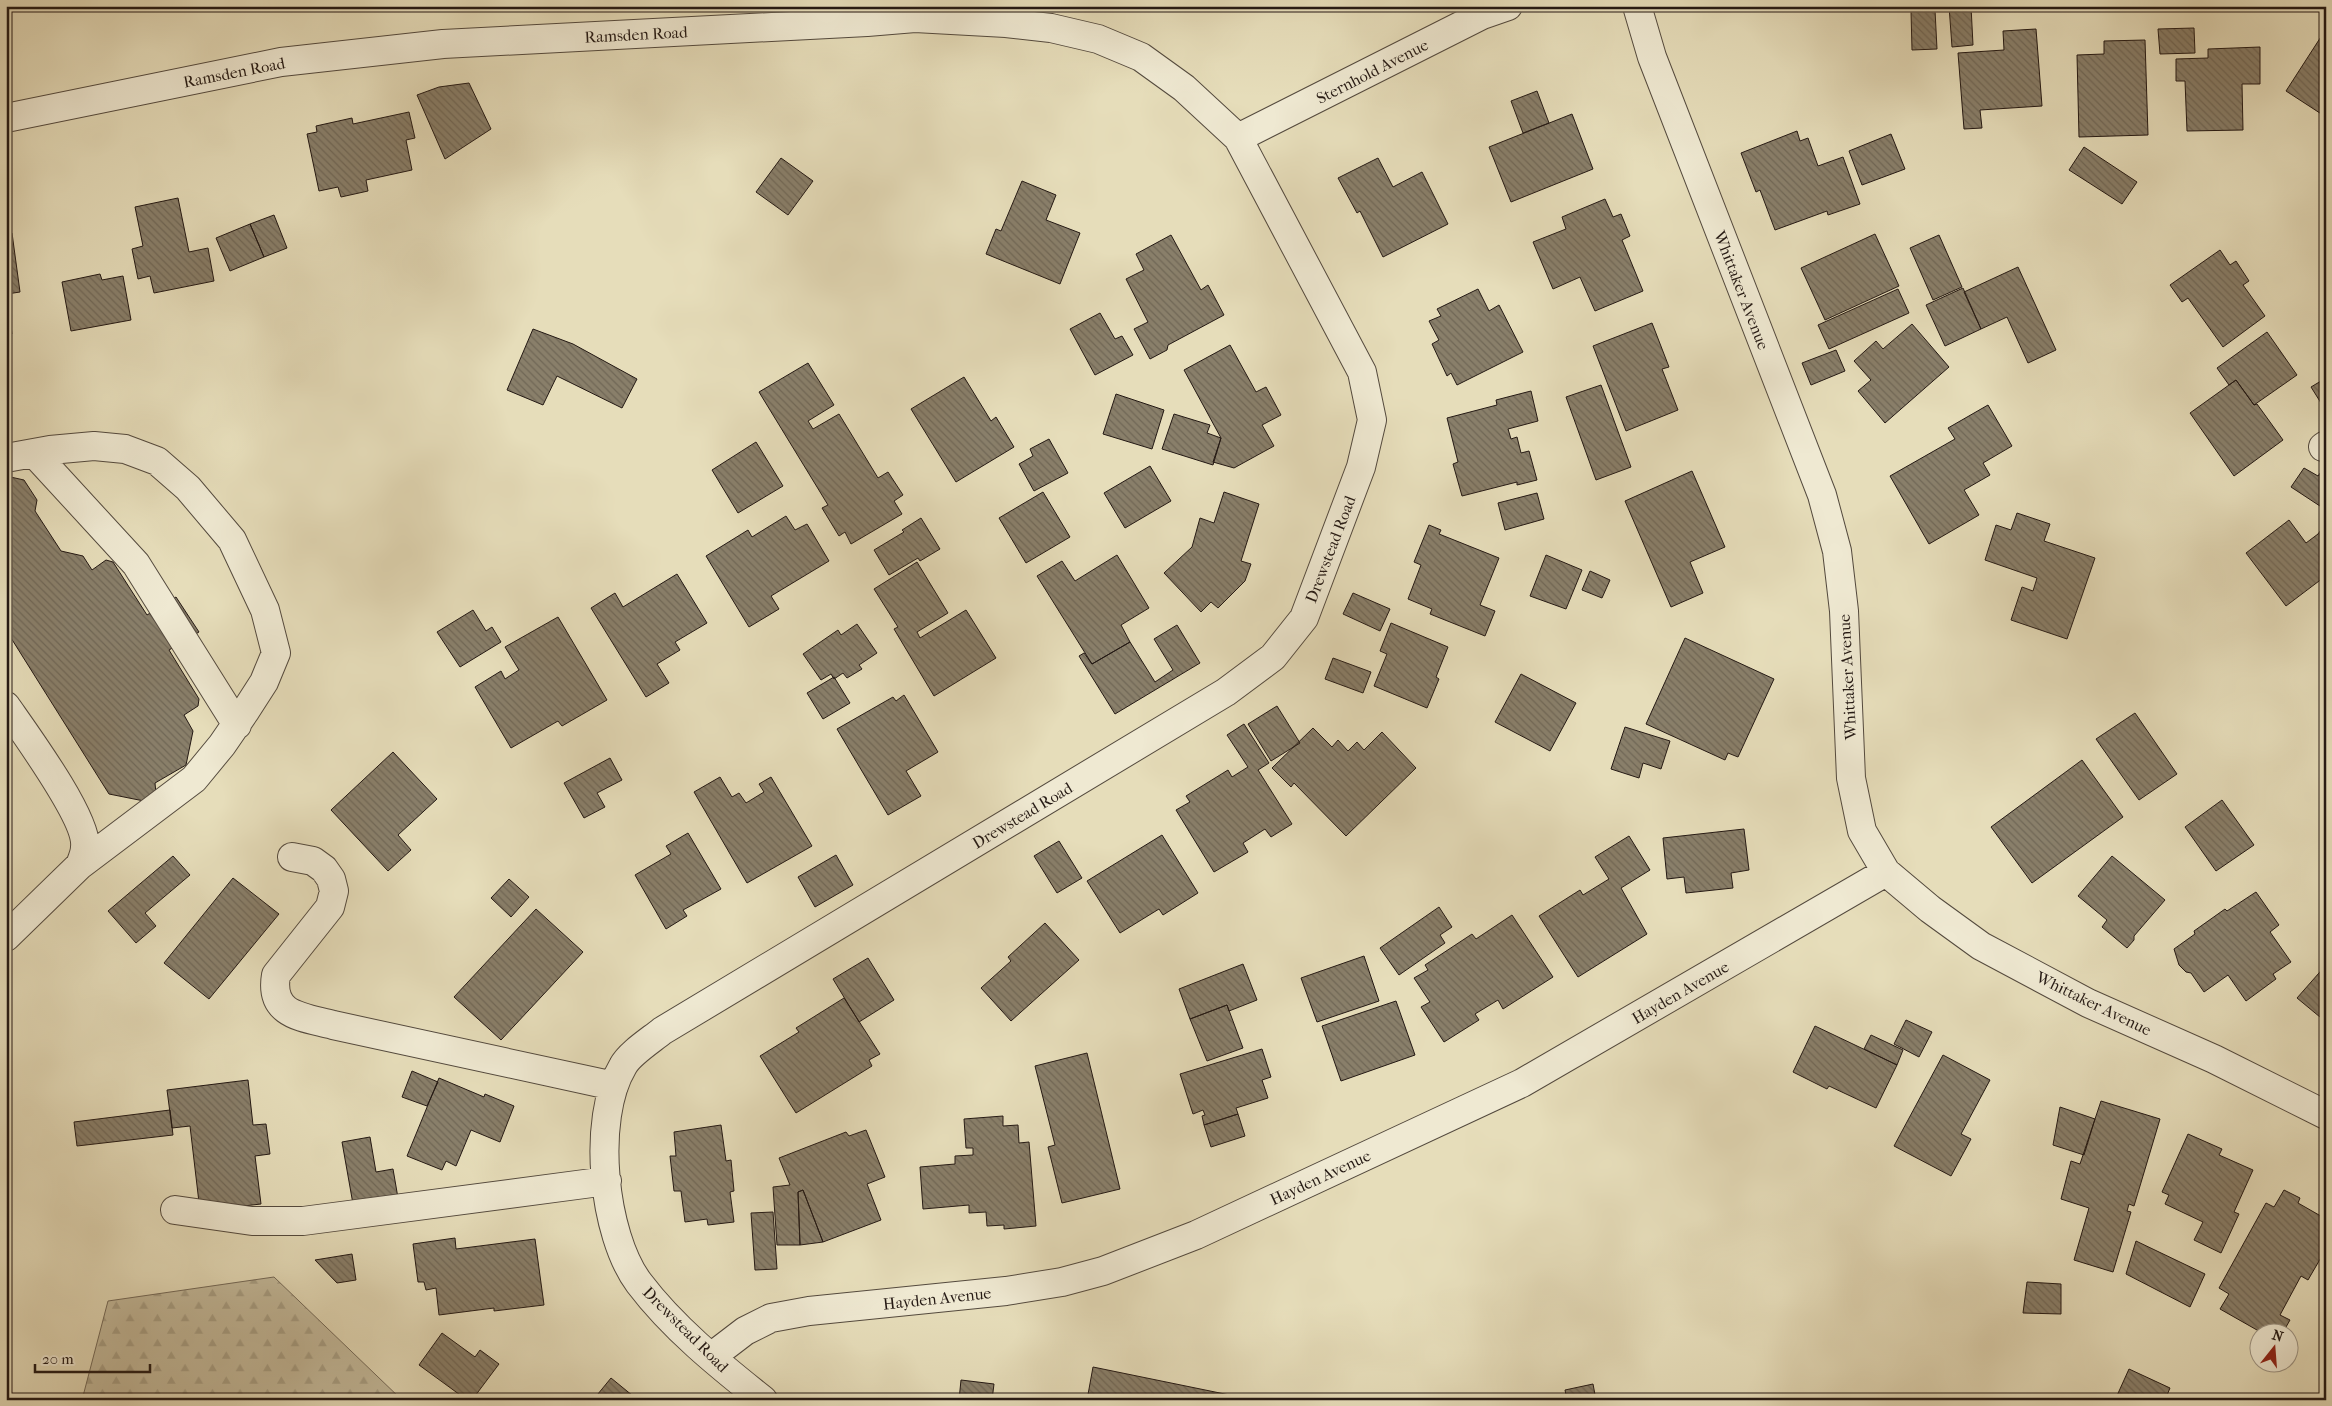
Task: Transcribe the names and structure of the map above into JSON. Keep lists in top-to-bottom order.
{
  "streets": {
    "street": [
      "Ramsden Road",
      "Sternhold Avenue",
      "Whittaker Avenue",
      "Drewstead Road",
      "Hayden Avenue"
    ]
  },
  "crossings": [
    ["Ramsden Road", "Sternhold Avenue"],
    ["Ramsden Road", "Drewstead Road"],
    ["Sternhold Avenue", "Drewstead Road"],
    ["Whittaker Avenue", "Hayden Avenue"],
    ["Drewstead Road", "Hayden Avenue"]
  ],
  "scale_bar": "20 m",
  "north": "top"
}
